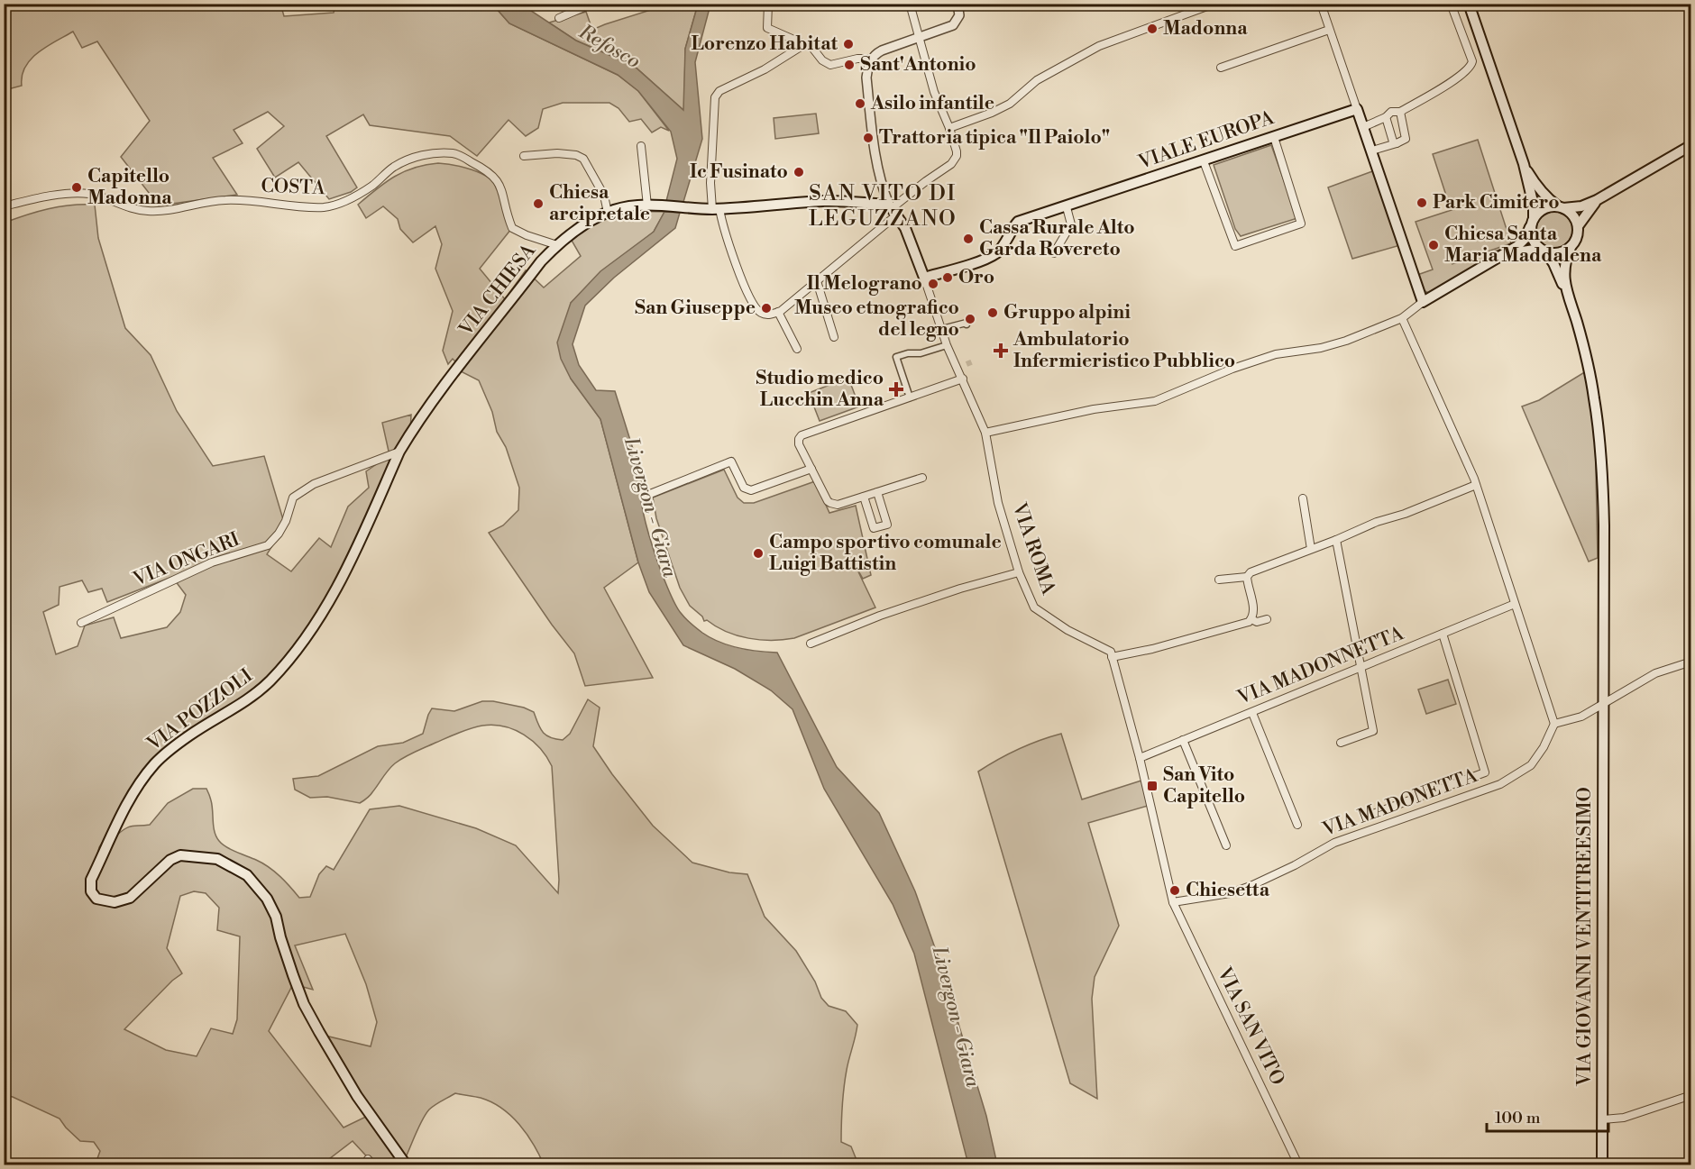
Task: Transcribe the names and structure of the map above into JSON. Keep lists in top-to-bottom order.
{
  "streets": {
    "main road": [
      "VIALE EUROPA",
      "VIA CHIESA",
      "VIA ROMA",
      "VIA POZZOLI",
      "VIA GIOVANNI VENTITREESIMO"
    ],
    "street": [
      "COSTA",
      "VIA ONGARI",
      "VIA MADONNETTA",
      "VIA MADONETTA",
      "VIA SAN VITO"
    ]
  },
  "crossings": [
    ["VIALE EUROPA", "VIA ROMA"],
    ["COSTA", "VIA CHIESA"],
    ["VIA CHIESA", "VIA ROMA"],
    ["VIA CHIESA", "VIA ONGARI"],
    ["VIA CHIESA", "VIA POZZOLI"],
    ["VIA ONGARI", "VIA POZZOLI"],
    ["VIA MADONETTA", "VIA SAN VITO"]
  ],
  "districts": ["SAN VITO DI LEGUZZANO"],
  "water": ["Refosco", "Livergon - Giara"],
  "places": {
    "other": [
      "Madonna",
      "Lorenzo Habitat",
      "Sant'Antonio",
      "Asilo infantile",
      "Trattoria tipica \"Il Paiolo\"",
      "Ic Fusinato",
      "Capitello Madonna",
      "Park Cimitero",
      "Chiesa arcipretale",
      "Cassa Rurale Alto Garda Rovereto",
      "Chiesa Santa Maria Maddalena",
      "Oro",
      "Il Melograno",
      "San Giuseppe",
      "Gruppo alpini",
      "Museo etnografico del legno",
      "Campo sportivo comunale Luigi Battistin",
      "Chiesetta"
    ],
    "health": ["Ambulatorio Infermieristico Pubblico", "Studio medico Lucchin Anna"],
    "transit": ["San Vito Capitello"]
  },
  "scale_bar": "100 m"
}
